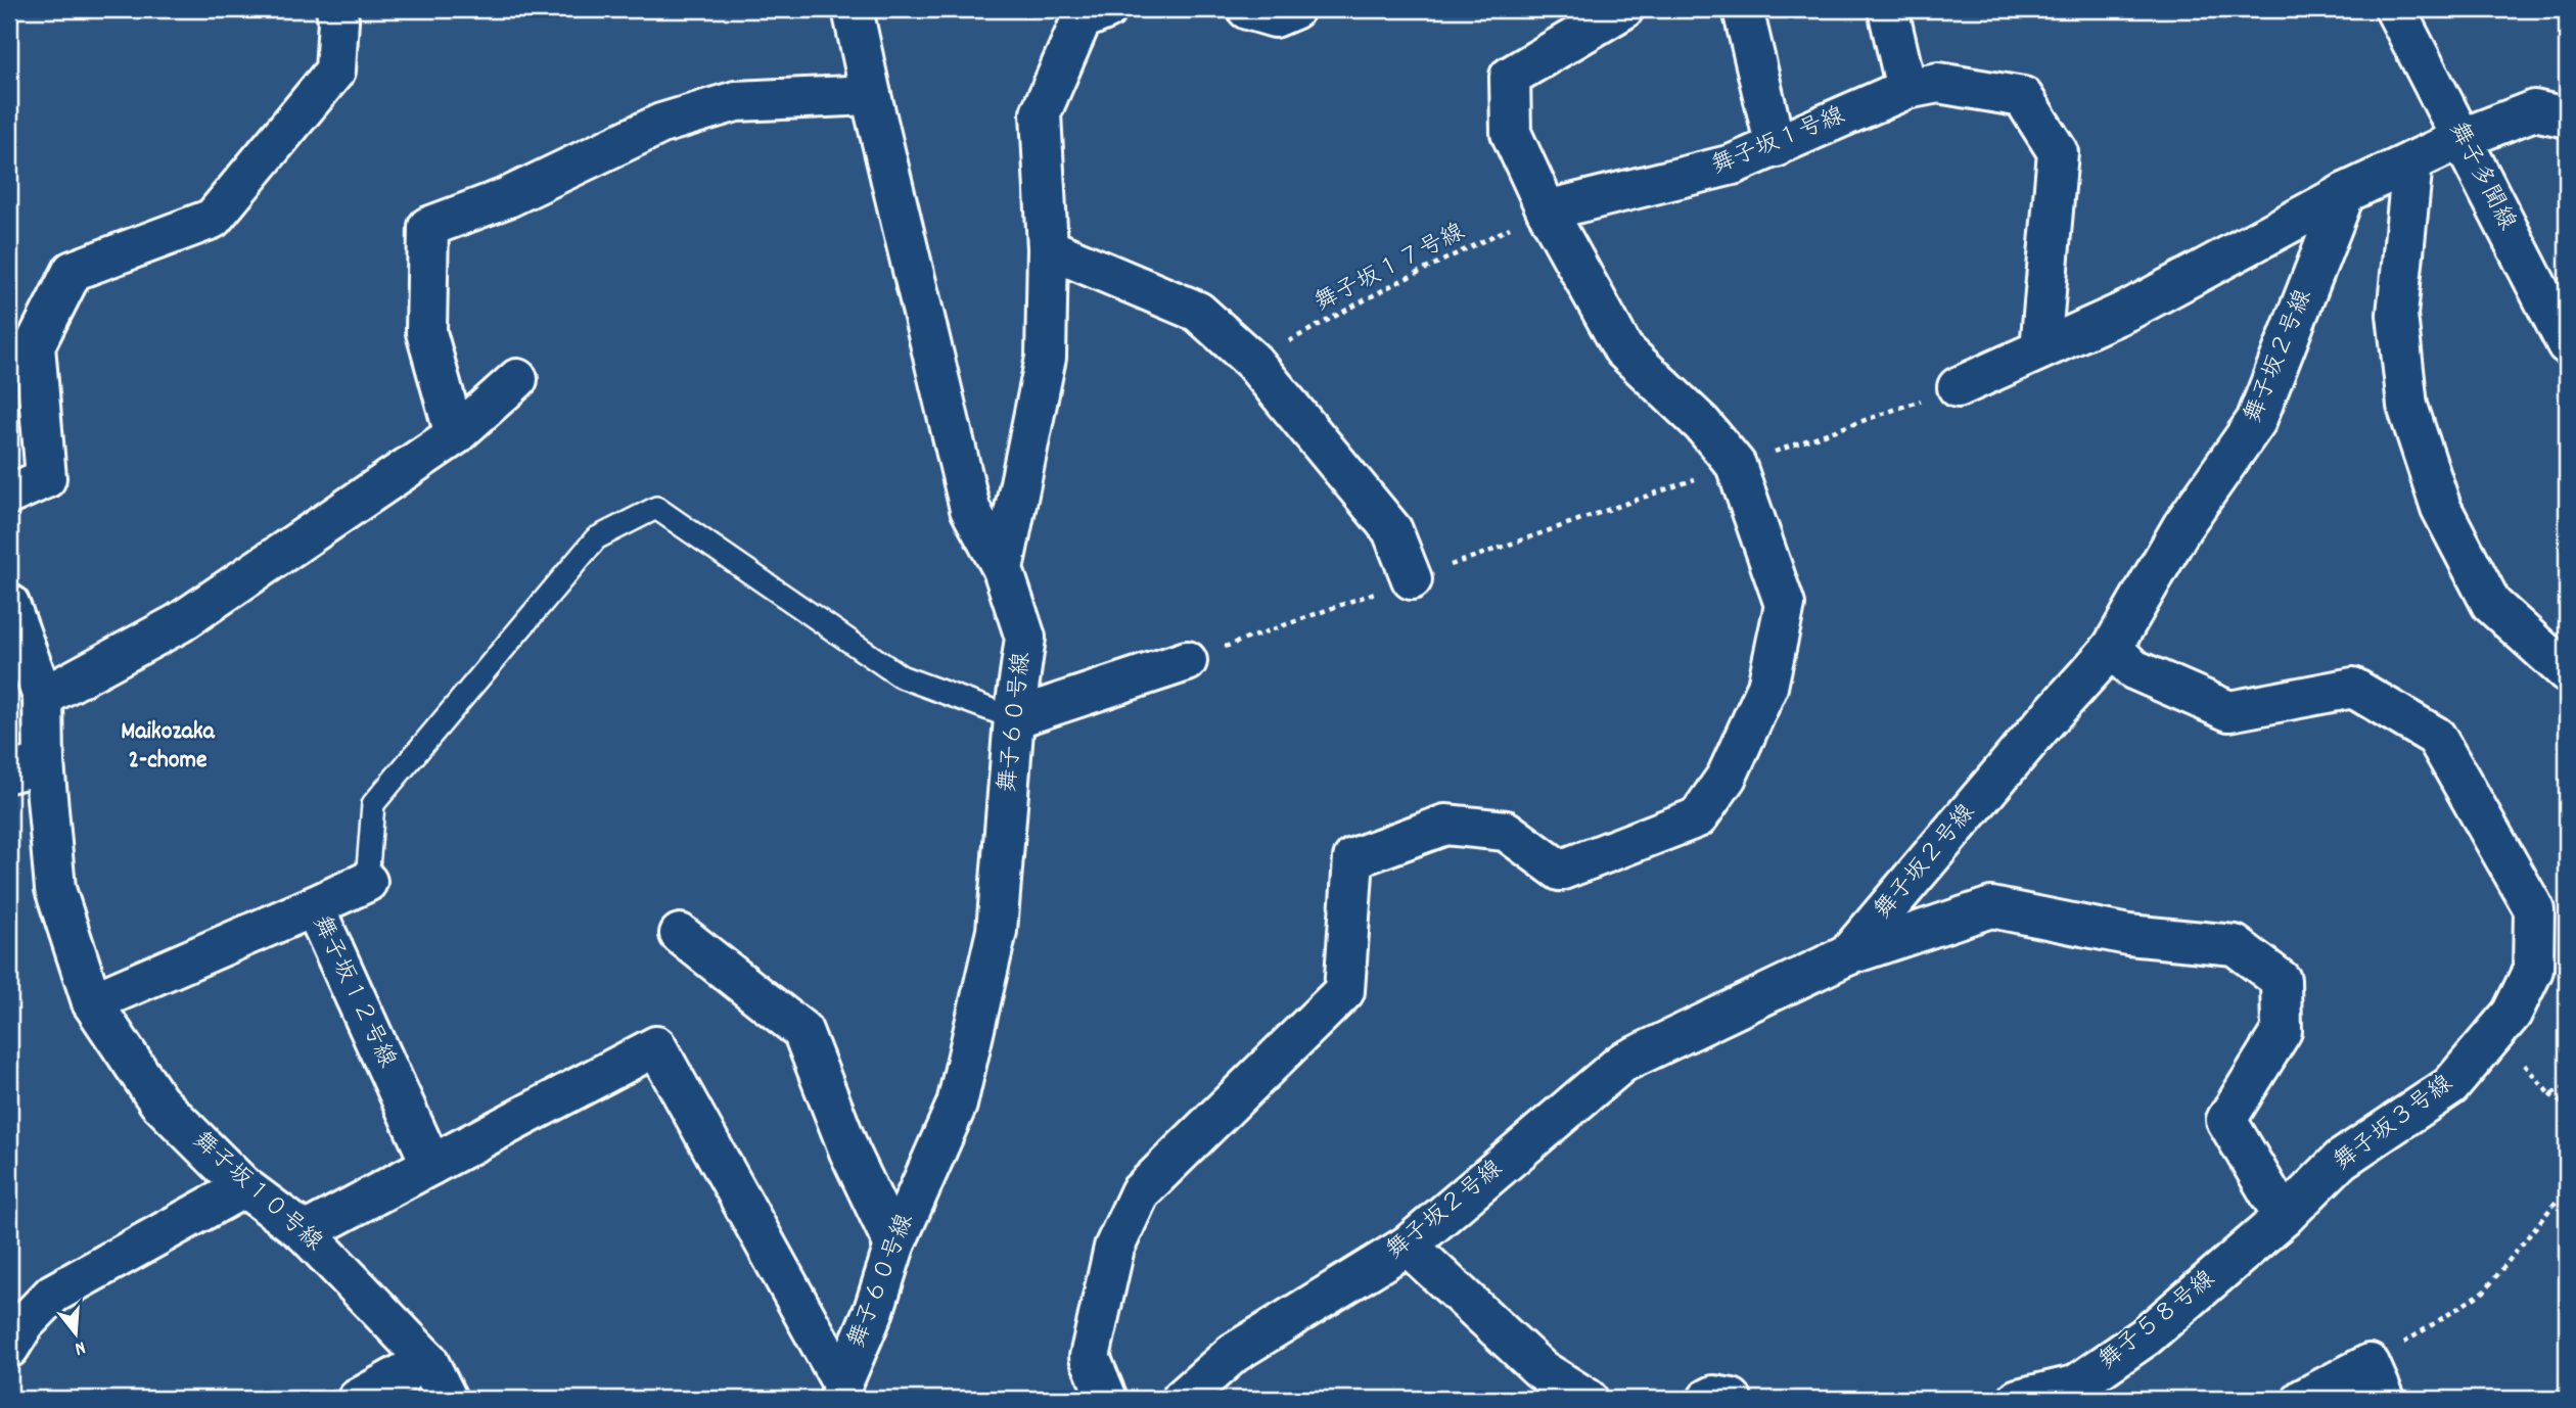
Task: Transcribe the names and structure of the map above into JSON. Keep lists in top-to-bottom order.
{
  "streets": {
    "street": [
      "舞子坂１号線",
      "舞子多聞線",
      "舞子坂２号線",
      "舞子６０号線",
      "舞子坂１２号線",
      "舞子坂３号線",
      "舞子坂１０号線",
      "舞子５８号線"
    ],
    "path": ["舞子坂１７号線"]
  },
  "crossings": [
    ["舞子坂１号線", "舞子坂１７号線"],
    ["舞子坂２号線", "舞子坂３号線"],
    ["舞子坂１２号線", "舞子坂１０号線"],
    ["舞子坂３号線", "舞子５８号線"]
  ],
  "districts": ["Maikozaka 2-chome"],
  "north": "bottom"
}
